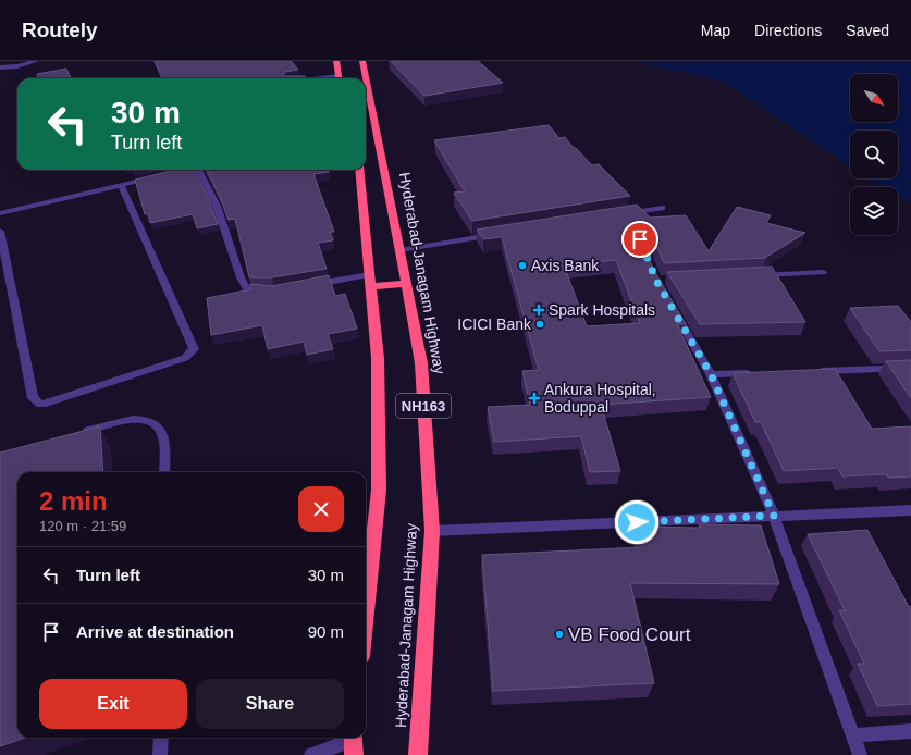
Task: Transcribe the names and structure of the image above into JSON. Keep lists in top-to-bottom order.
{
  "streets": {
    "highway": ["Hyderabad-Janagam Highway", "NH163"]
  },
  "places": {
    "other": ["Axis Bank", "ICICI Bank", "VB Food Court"],
    "health": ["Spark Hospitals", "Ankura Hospital, Boduppal"]
  },
  "north": "bottom right",
  "page": {
    "header": "Routely",
    "nav": ["Map", "Directions", "Saved"],
    "turn": ["30 m", "Turn left"],
    "heading": ["2 min", "120 m · 21:59"],
    "list": [
      {
        "name": "Turn left",
        "value": "30 m"
      },
      {
        "name": "Arrive at destination",
        "value": "90 m"
      }
    ],
    "buttons": ["Exit", "Share"]
  }
}
